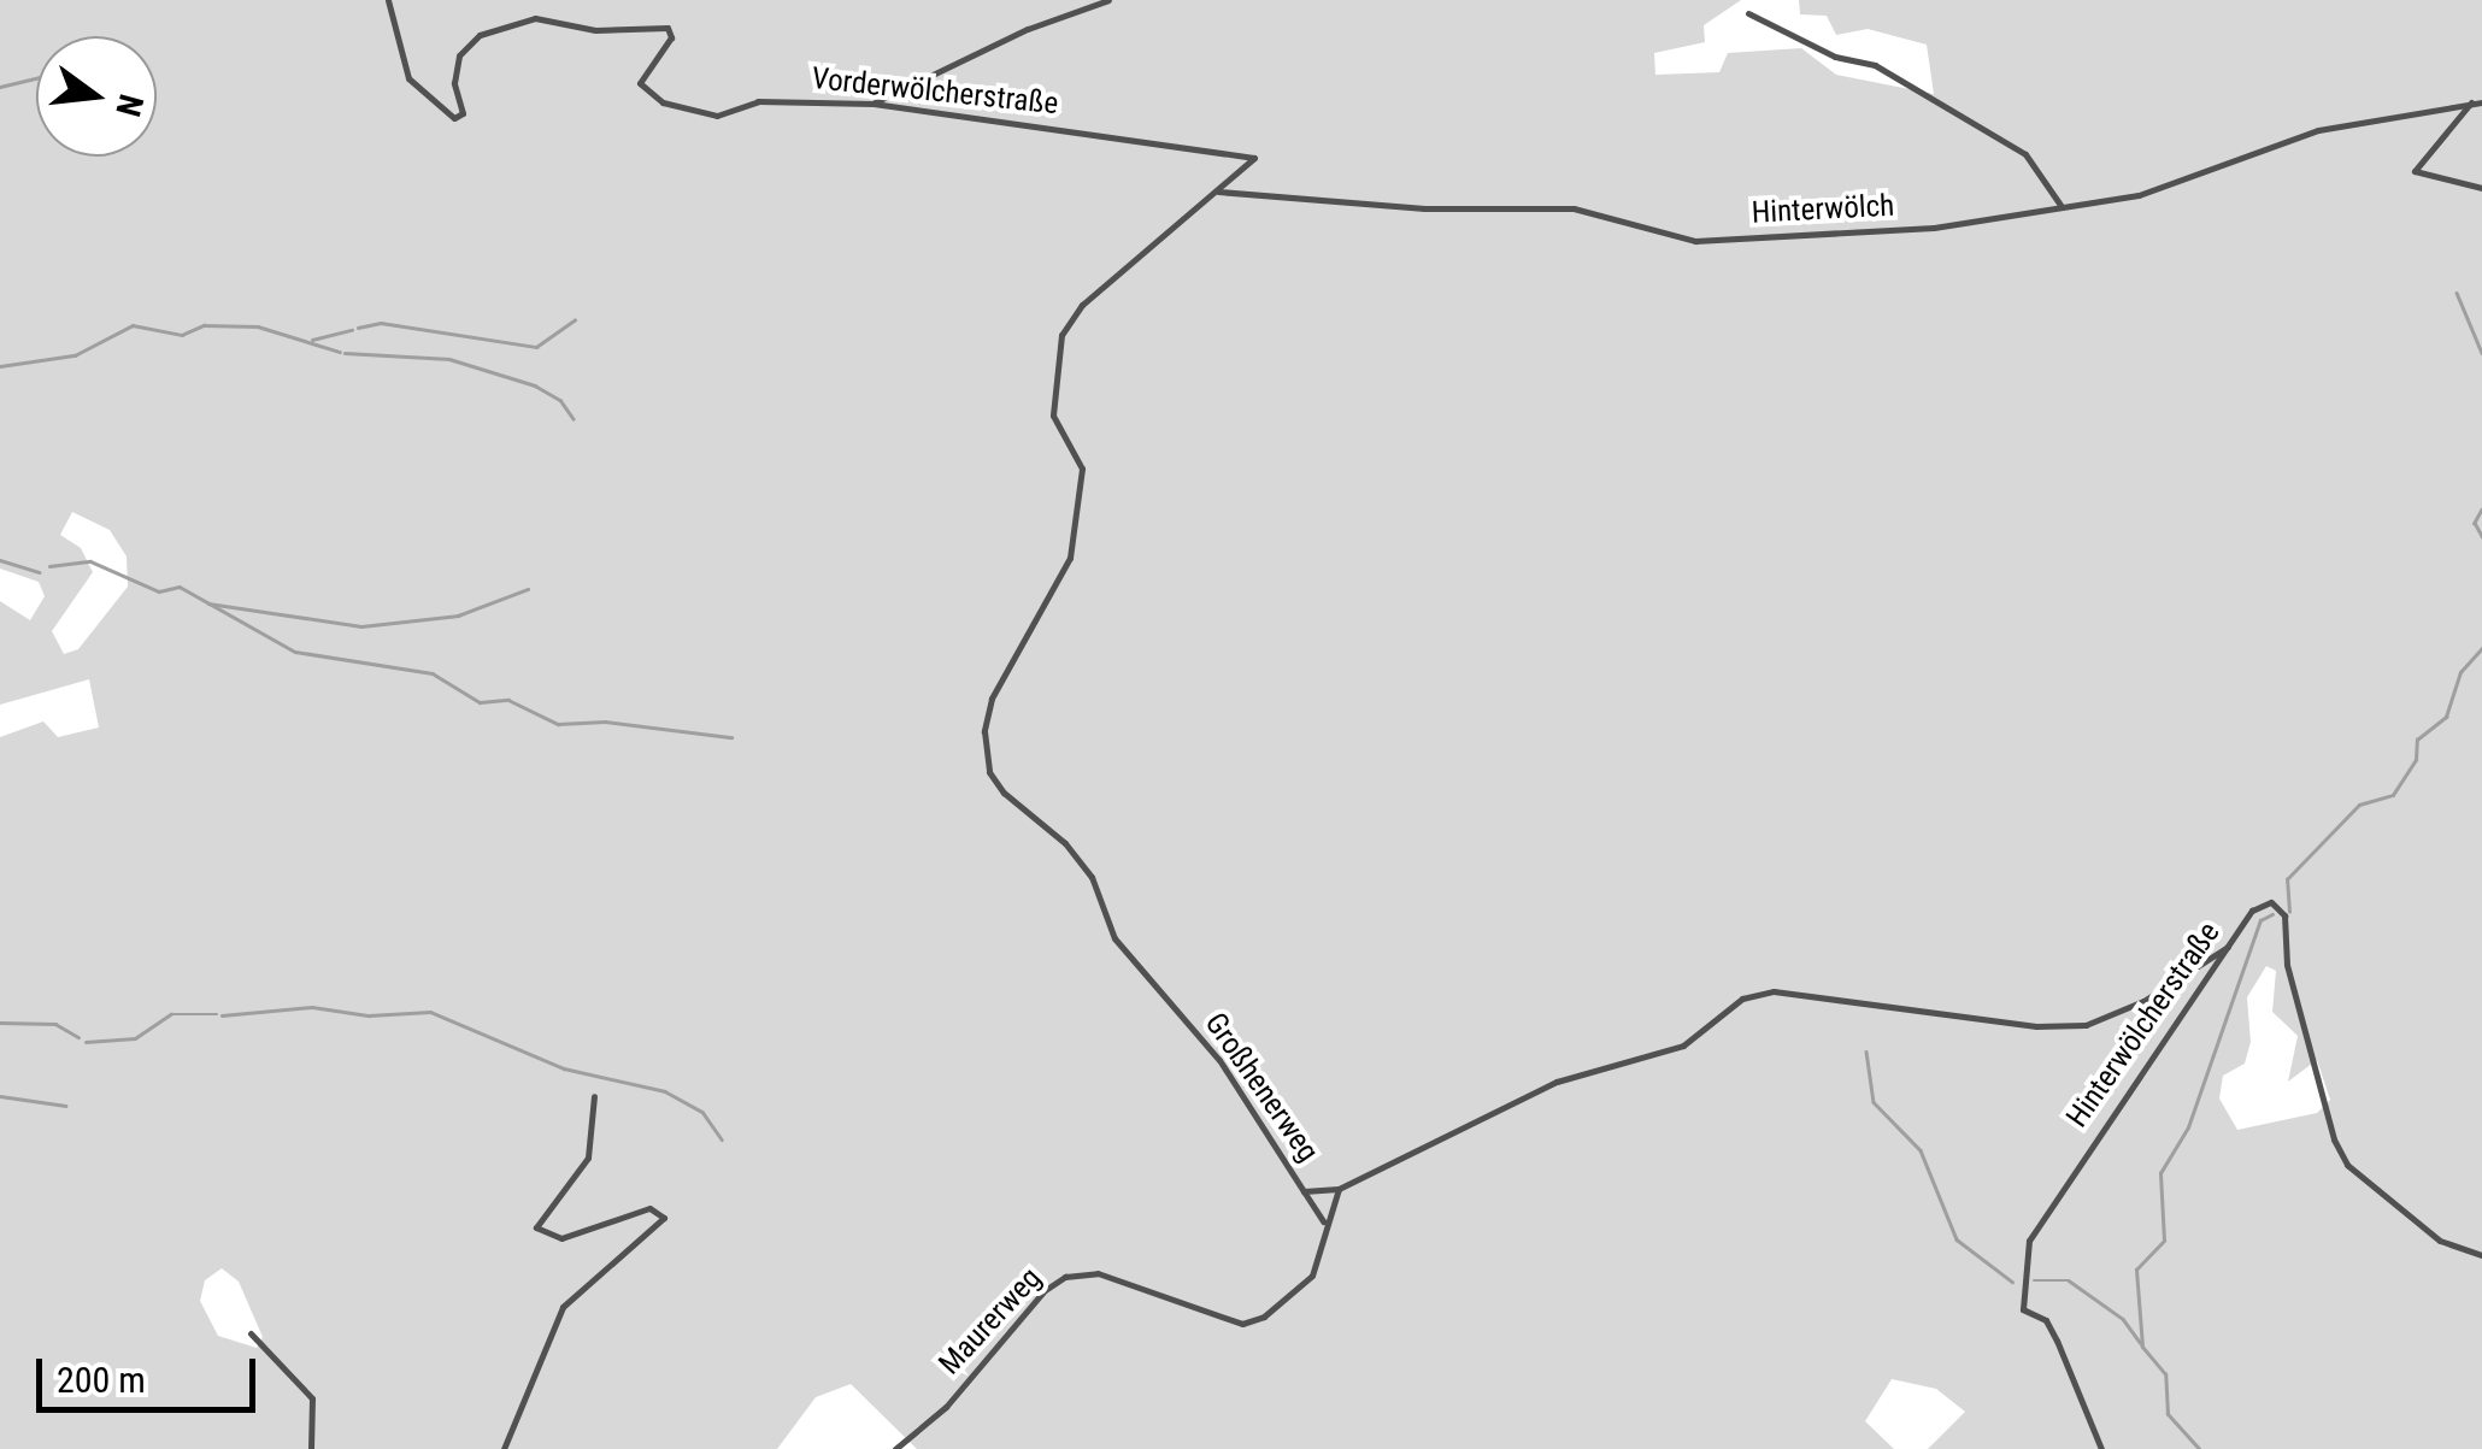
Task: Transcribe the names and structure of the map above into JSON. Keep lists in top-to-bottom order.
{
  "streets": {
    "street": [
      "Vorderwölcherstraße",
      "Hinterwölch",
      "Hinterwölcherstraße",
      "Großhenerweg",
      "Maurerweg"
    ]
  },
  "crossings": [
    ["Vorderwölcherstraße", "Hinterwölch"],
    ["Vorderwölcherstraße", "Großhenerweg"],
    ["Hinterwölch", "Großhenerweg"],
    ["Hinterwölcherstraße", "Großhenerweg"],
    ["Großhenerweg", "Maurerweg"]
  ],
  "scale_bar": "200 m",
  "north": "right"
}
